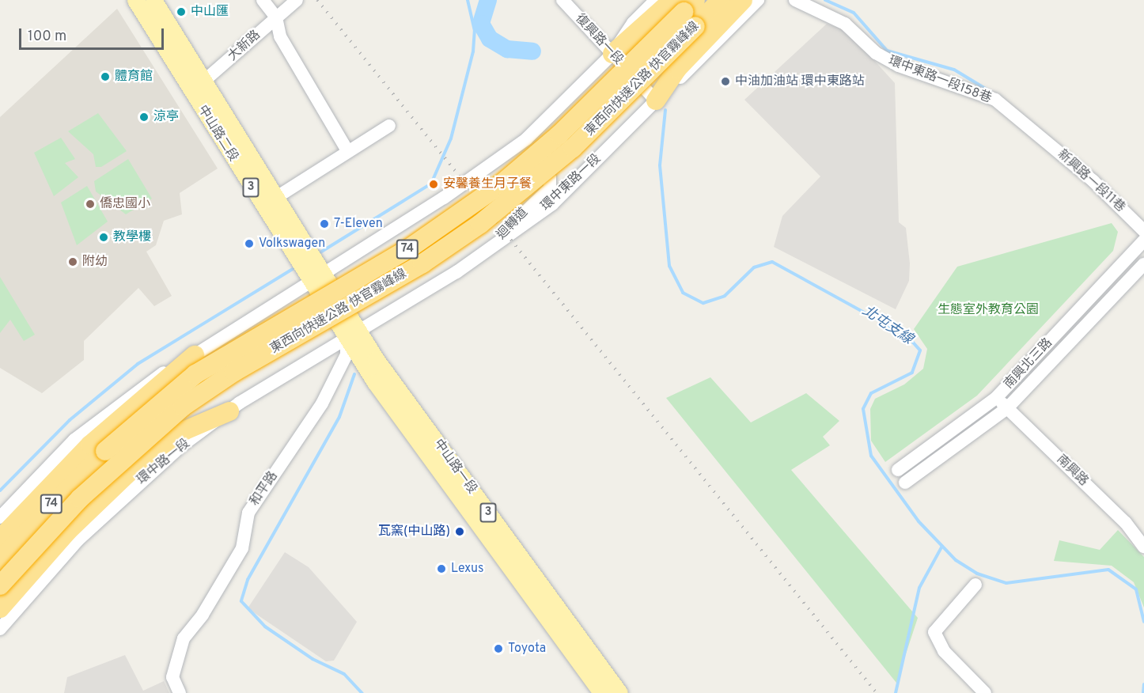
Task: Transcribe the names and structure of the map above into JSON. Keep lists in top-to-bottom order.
{
  "streets": {
    "highway": ["東西向快速公路 快官霧峰線", "74"],
    "main road": ["中山路二段", "3", "中山路一段"],
    "street": [
      "復興路一段",
      "大新路",
      "環中東路一段158巷",
      "新興路一段11巷",
      "環中東路一段",
      "迴轉道",
      "南興北三路",
      "環中路一段",
      "南興路",
      "和平路"
    ]
  },
  "crossings": [
    ["復興路一段", "環中東路一段"],
    ["大新路", "中山路二段"],
    ["環中東路一段158巷", "新興路一段11巷"],
    ["中山路二段", "環中東路一段"],
    ["中山路二段", "環中路一段"],
    ["中山路二段", "中山路一段"],
    ["中山路二段", "和平路"],
    ["環中東路一段", "迴轉道"],
    ["環中東路一段", "環中路一段"],
    ["環中東路一段", "中山路一段"],
    ["環中東路一段", "和平路"],
    ["南興北三路", "南興路"],
    ["環中路一段", "中山路一段"],
    ["環中路一段", "和平路"],
    ["中山路一段", "和平路"]
  ],
  "water": ["北屯支線"],
  "parks": ["生態室外教育公園"],
  "places": [
    "中山匯",
    "體育館",
    "中油加油站 環中東路站",
    "涼亭",
    "安馨養生月子餐",
    "僑忠國小",
    "7-Eleven",
    "教學樓",
    "Volkswagen",
    "附幼",
    "瓦窯(中山路)",
    "Lexus",
    "Toyota"
  ],
  "scale_bar": "100 m"
}
